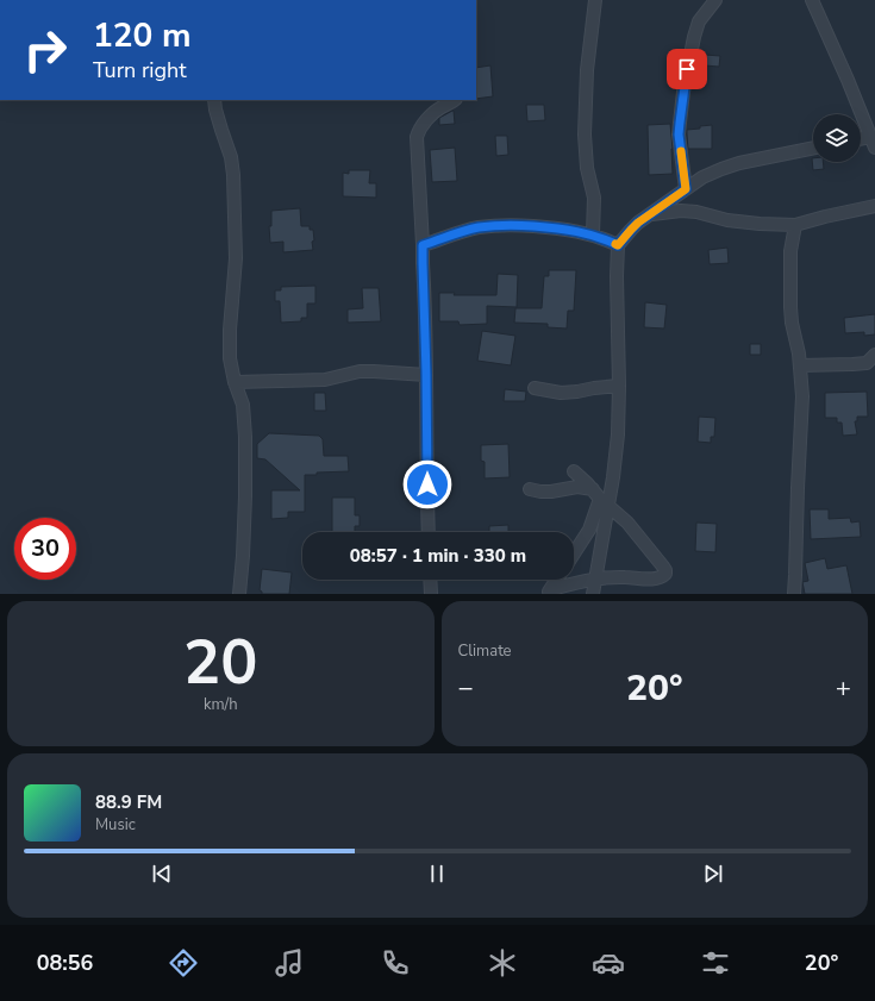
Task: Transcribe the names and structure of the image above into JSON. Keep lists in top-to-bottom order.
{
  "page": {
    "turn": ["120 m", "Turn right"],
    "limit": "30",
    "trip": "08:57 · 1 min · 330 m",
    "tile": [
      ["20", "km/h"],
      "Climate"
    ],
    "heat": ["−", "20°", "+"],
    "song": ["88.9 FM", "Music"],
    "tabs": ["08:56", "20°"]
  }
}
